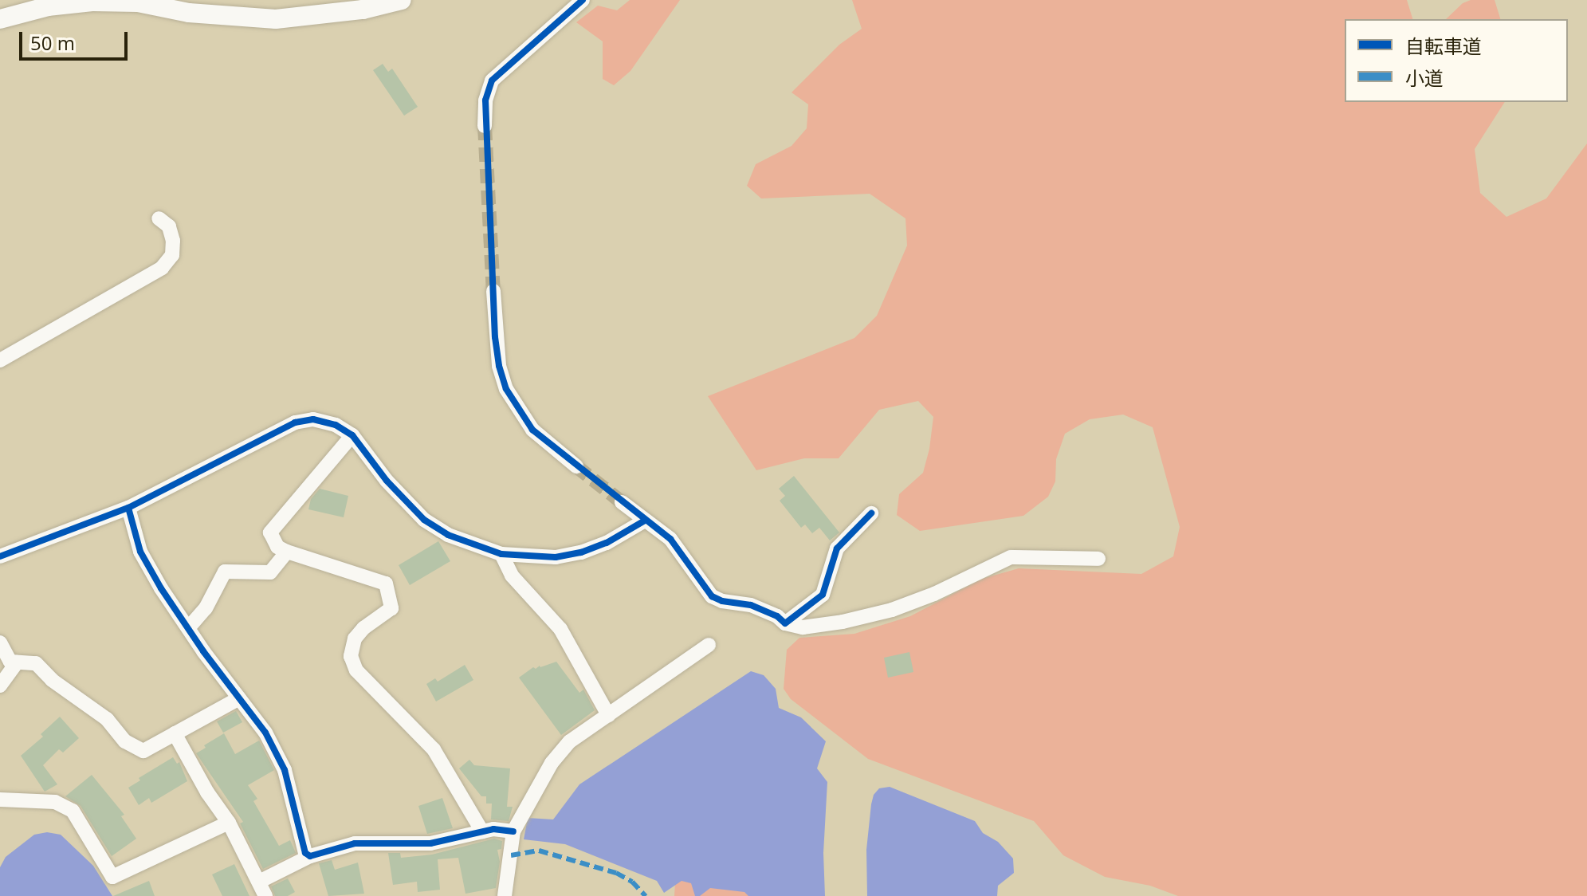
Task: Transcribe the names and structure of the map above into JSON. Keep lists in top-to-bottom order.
{
  "legend": ["自転車道", "小道"],
  "scale_bar": "50 m"
}
